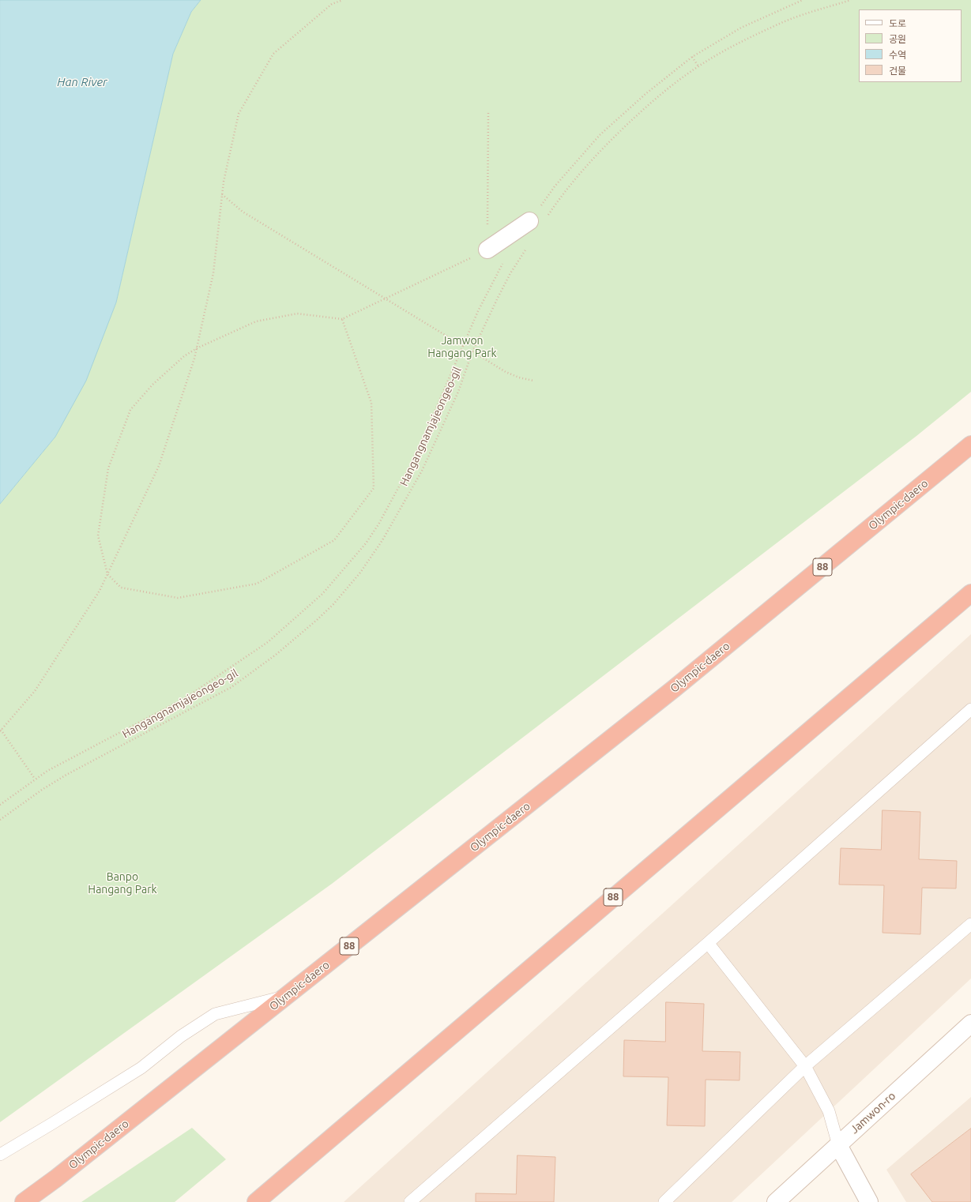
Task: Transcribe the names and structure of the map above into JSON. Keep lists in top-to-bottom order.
{
  "streets": {
    "highway": ["Olympic-daero", "88"],
    "main road": ["Jamwon-ro"],
    "path": ["Hangangnamjajeongeo-gil"]
  },
  "water": ["Han River"],
  "parks": ["Jamwon Hangang Park", "Banpo Hangang Park"],
  "legend": [
    "도로",
    "공원",
    "수역",
    "건물"
  ]
}
